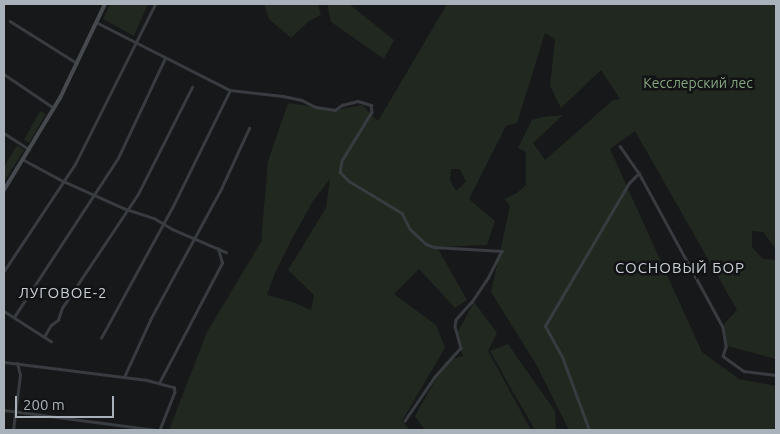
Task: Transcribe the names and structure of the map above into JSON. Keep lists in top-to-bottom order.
{
  "districts": ["СОСНОВЫЙ БОР", "ЛУГОВОЕ-2"],
  "parks": ["Кесслерский лес"],
  "scale_bar": "200 m"
}
